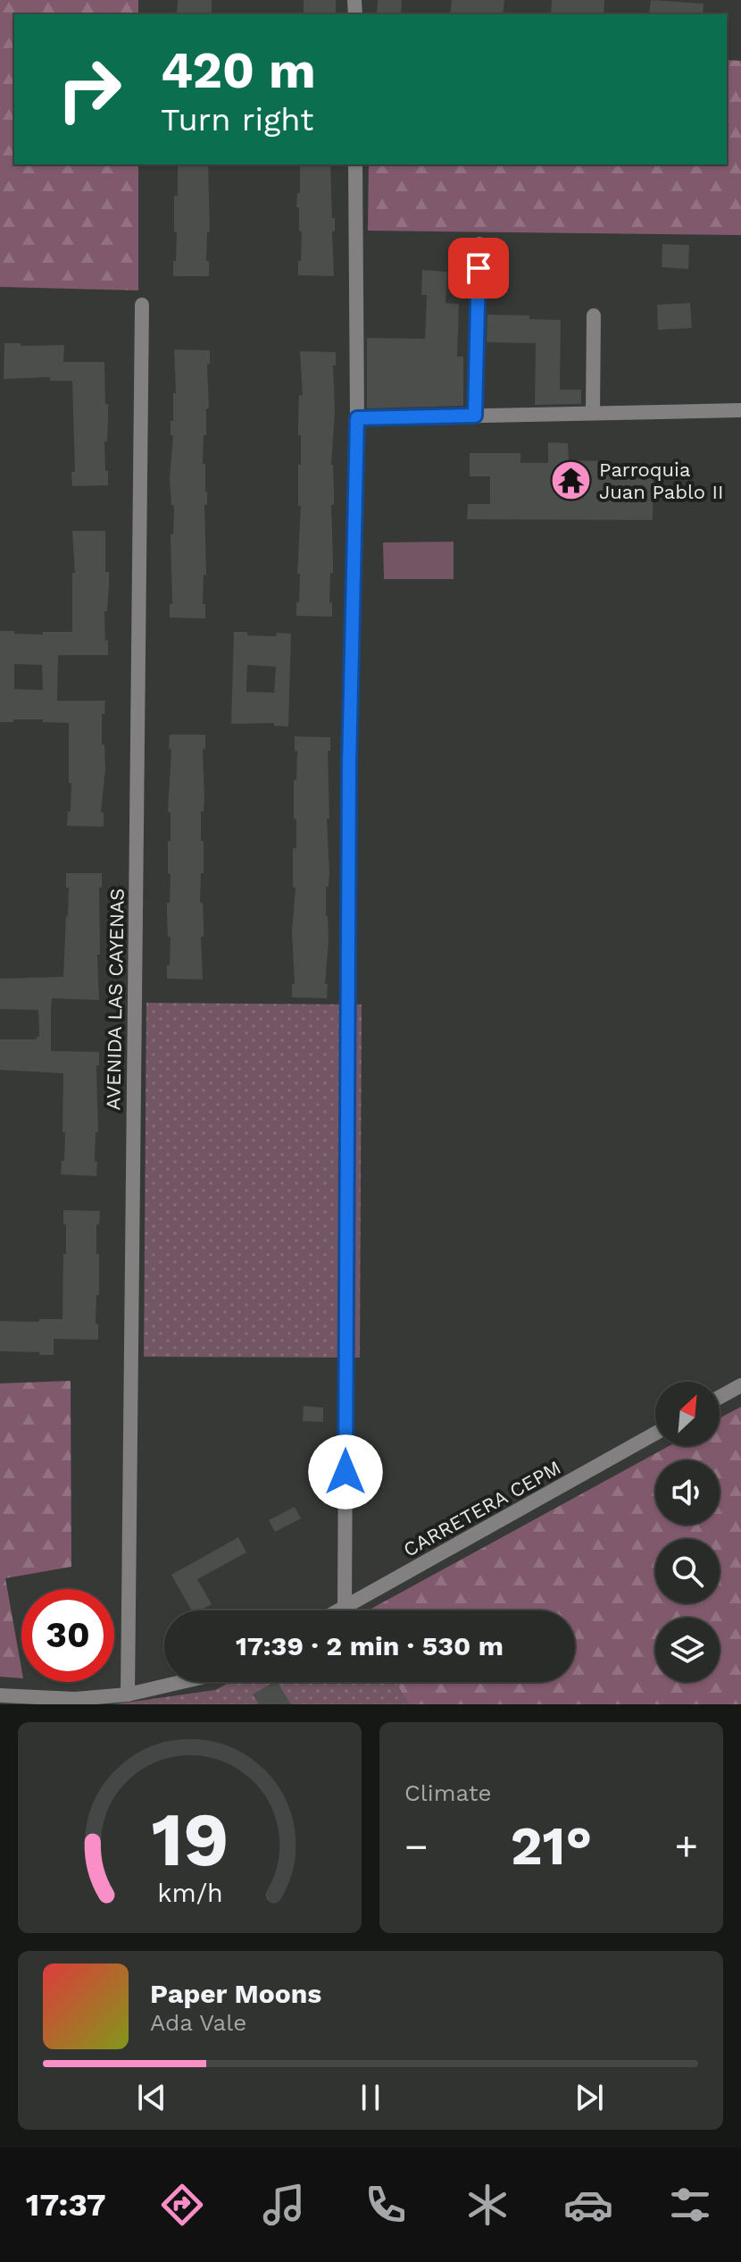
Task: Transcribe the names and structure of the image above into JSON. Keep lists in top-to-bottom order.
{
  "streets": {
    "street": ["AVENIDA LAS CAYENAS", "CARRETERA CEPM"]
  },
  "places": {
    "temple": ["Parroquia Juan Pablo II"]
  },
  "north": "top right",
  "page": {
    "turn": ["420 m", "Turn right"],
    "limit": "30",
    "trip": "17:39 · 2 min · 530 m",
    "tile": "Climate",
    "heat": ["−", "21°", "+"],
    "song": ["Paper Moons", "Ada Vale"],
    "tabs": "17:37",
    "gauge": ["19", "km/h"]
  }
}
